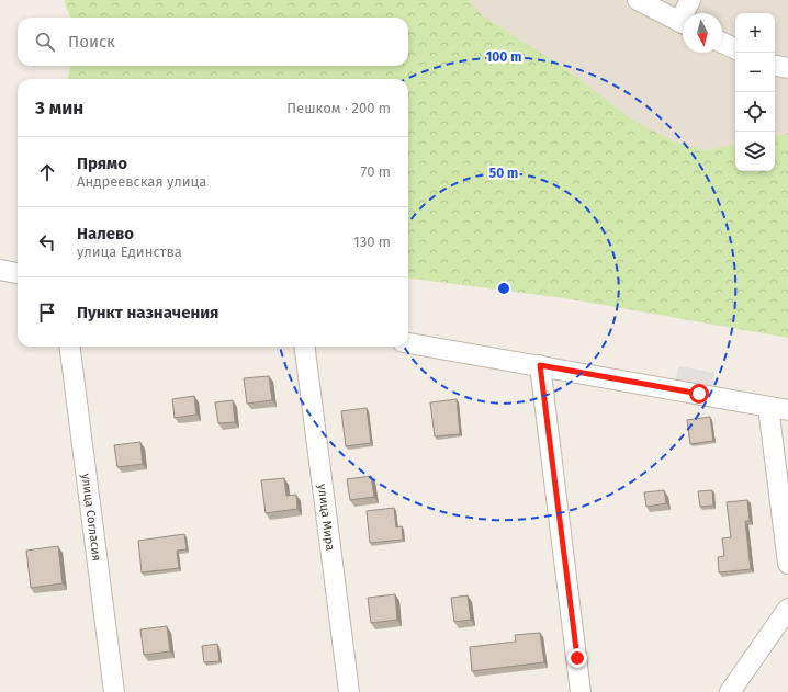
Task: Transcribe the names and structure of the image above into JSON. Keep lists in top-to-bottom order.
{
  "streets": {
    "street": ["улица Согласия", "улица Мира"]
  },
  "north": "bottom",
  "page": {
    "map_buttons": ["+", "−"],
    "search": "Поиск",
    "heading": ["3 мин", "Пешком · 200 m"],
    "list": [
      ["Прямо", "Андреевская улица", "70 m"],
      ["Налево", "улица Единства", "130 m"],
      "Пункт назначения"
    ]
  },
  "rings": ["100 m", "50 m"]
}
